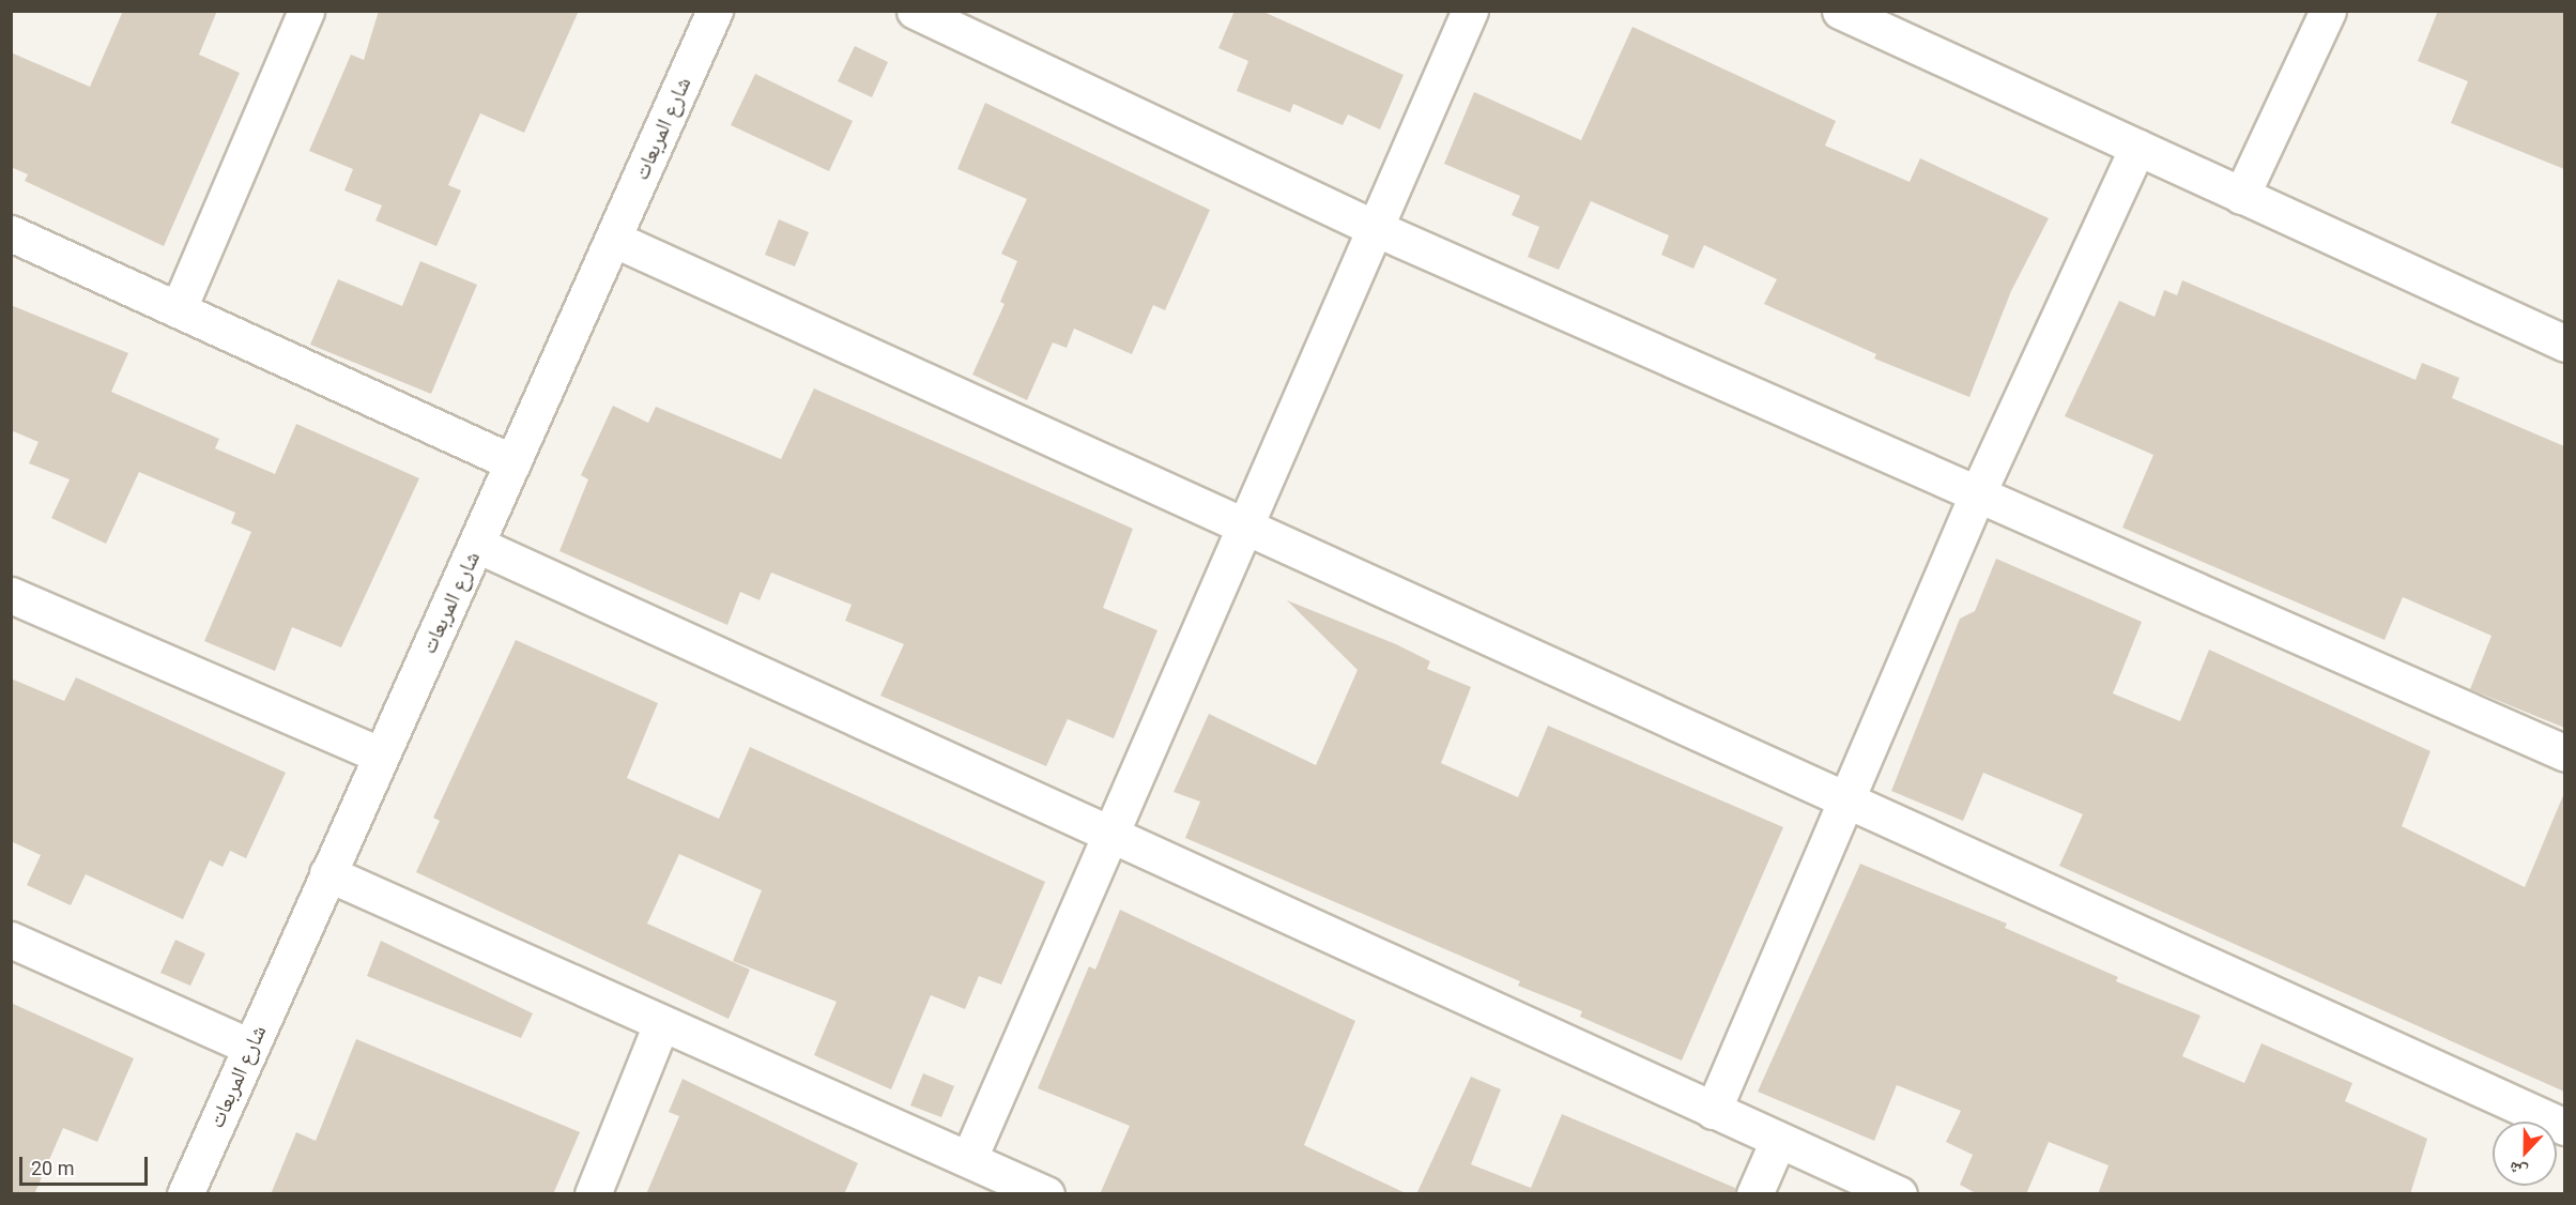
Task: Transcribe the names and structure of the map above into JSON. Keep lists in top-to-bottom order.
{
  "streets": {
    "street": ["شارع المربعات"]
  },
  "scale_bar": "20 m",
  "north": "bottom"
}
